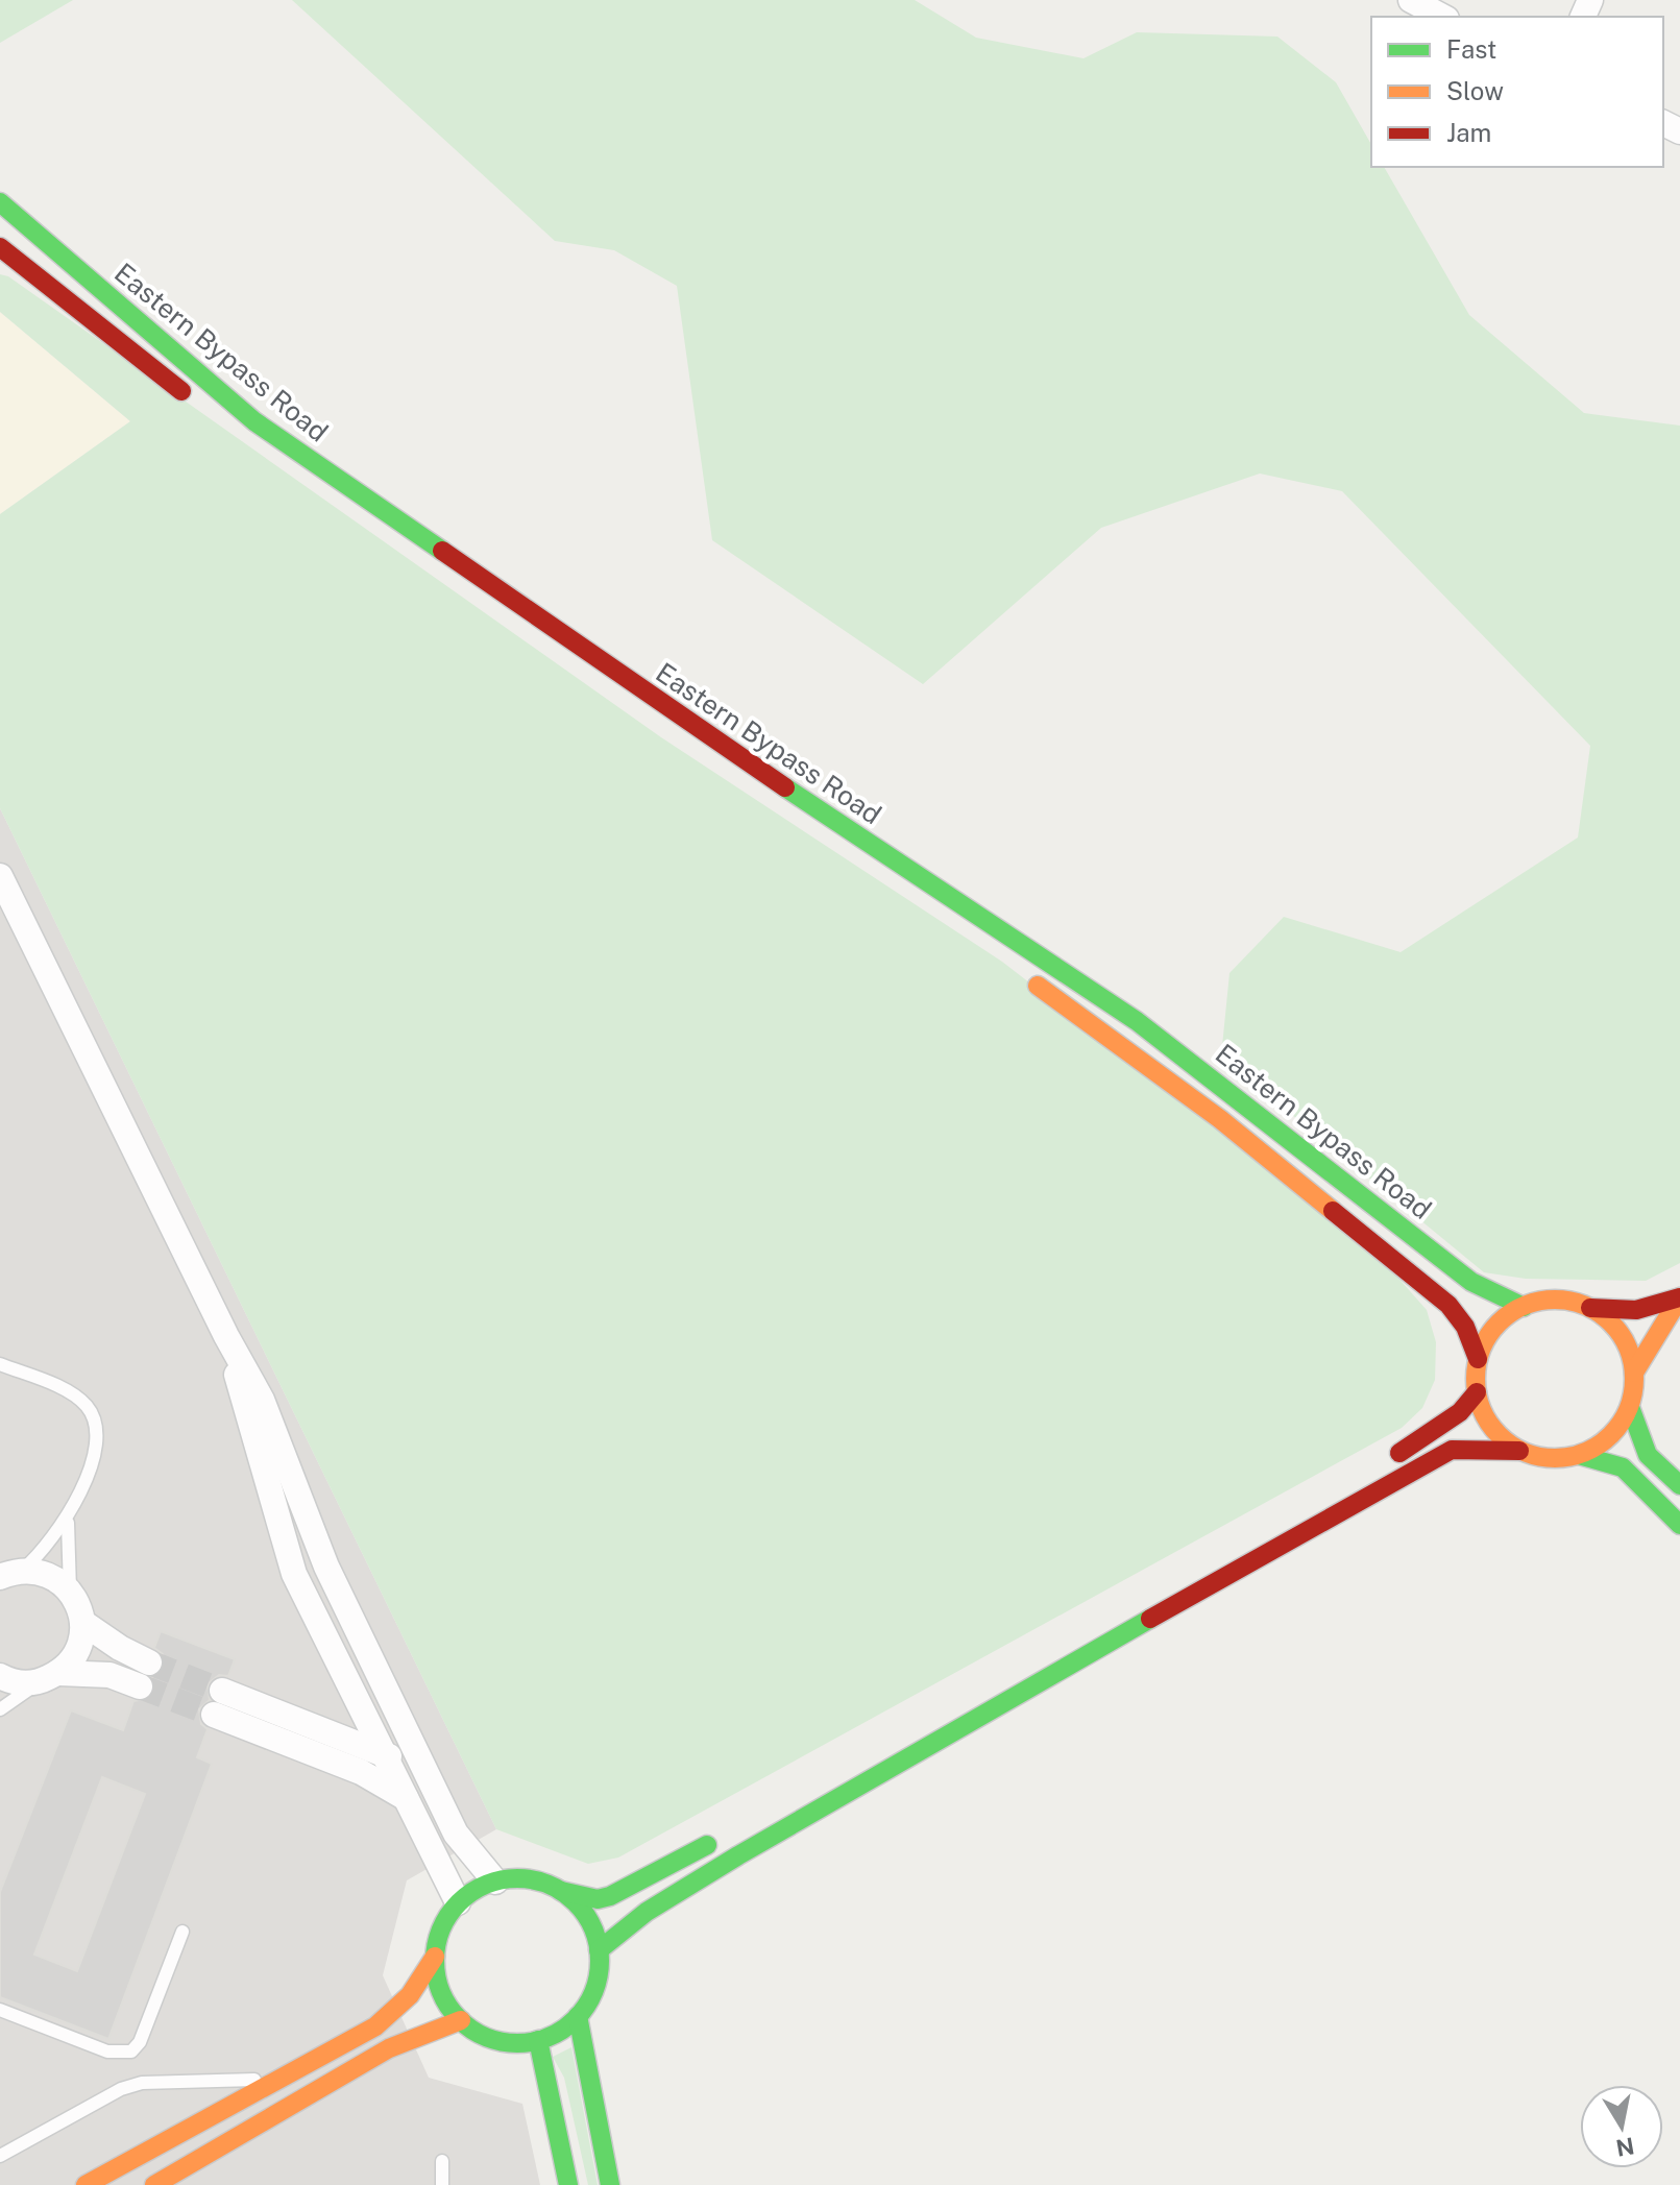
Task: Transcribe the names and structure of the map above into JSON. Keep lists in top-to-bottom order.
{
  "streets": {
    "main road": ["Eastern Bypass Road"]
  },
  "legend": ["Fast", "Slow", "Jam"],
  "north": "bottom"
}
